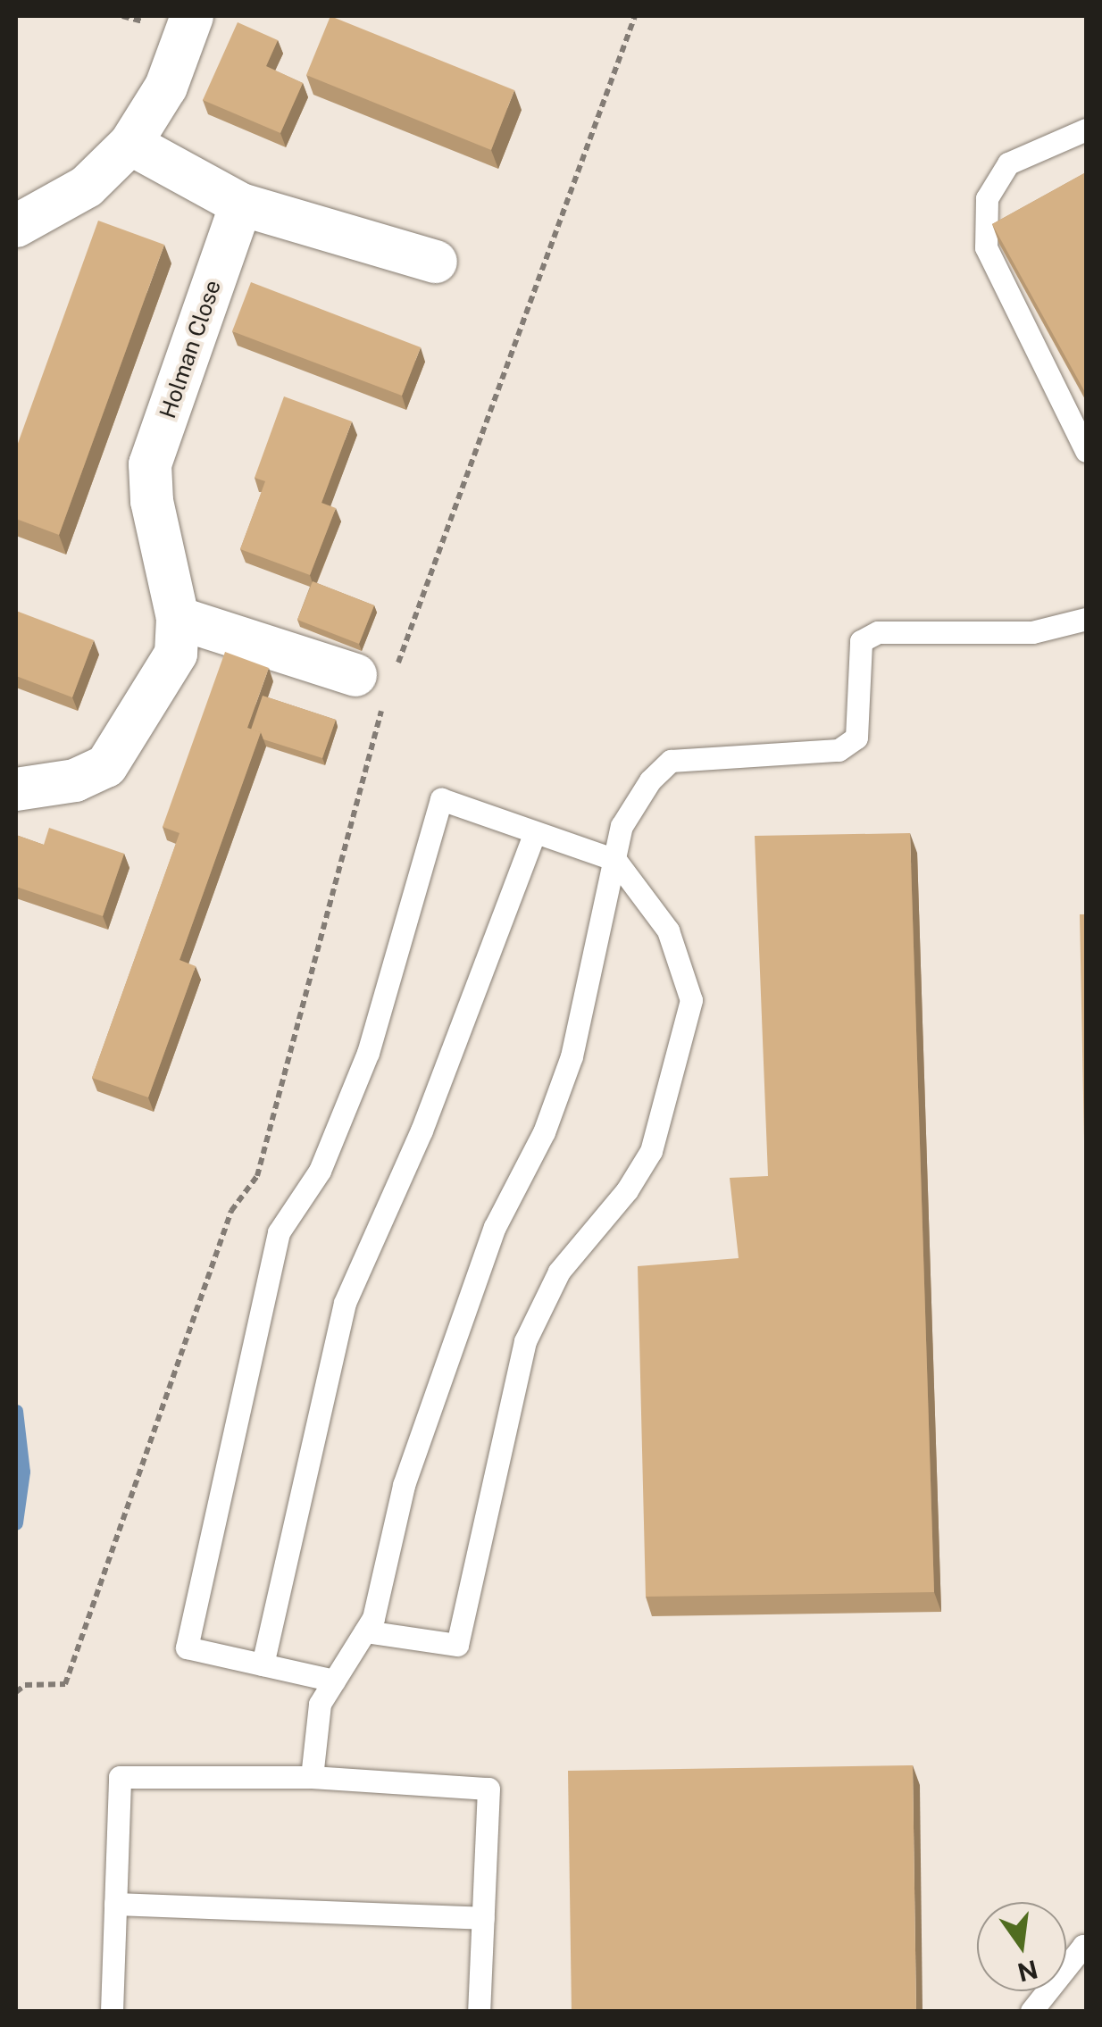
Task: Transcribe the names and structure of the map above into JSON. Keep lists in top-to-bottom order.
{
  "streets": {
    "street": ["Holman Close"]
  },
  "north": "bottom"
}
